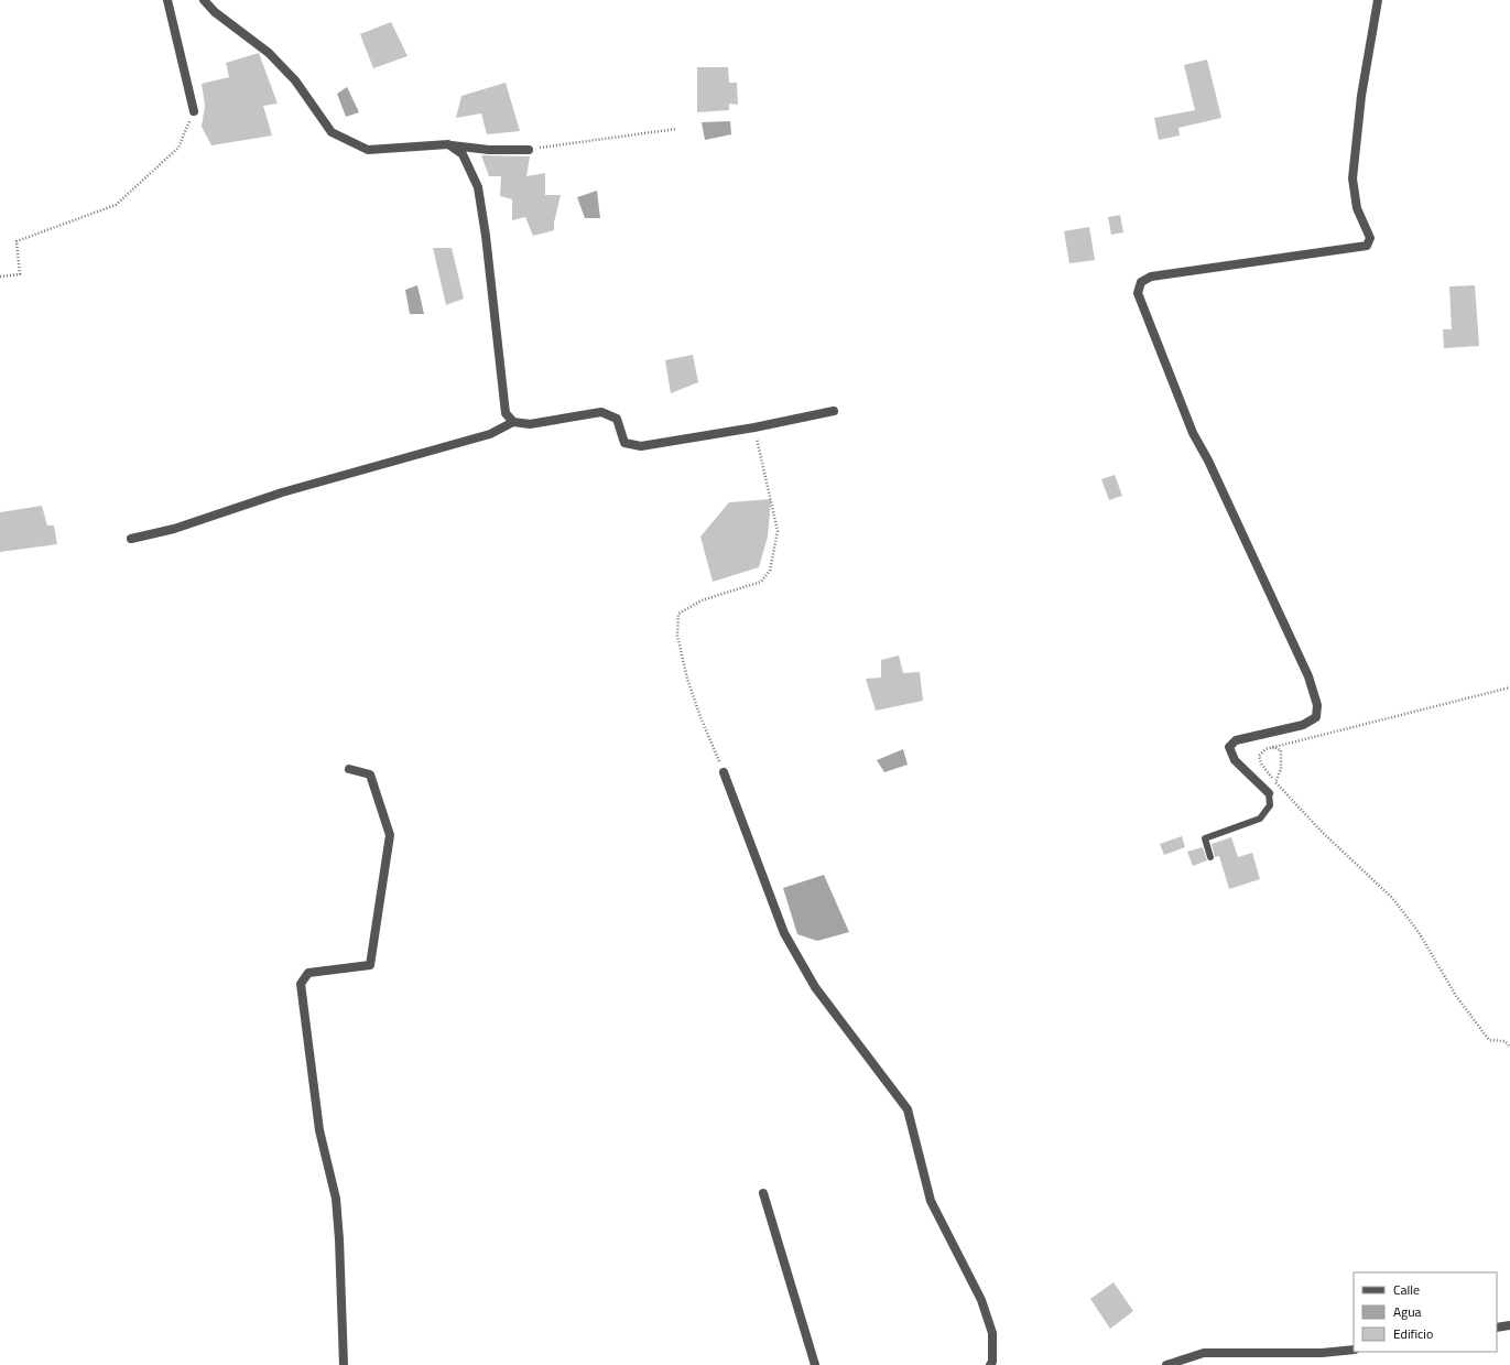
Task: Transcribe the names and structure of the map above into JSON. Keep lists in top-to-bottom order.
{
  "legend": ["Calle", "Agua", "Edificio"]
}
